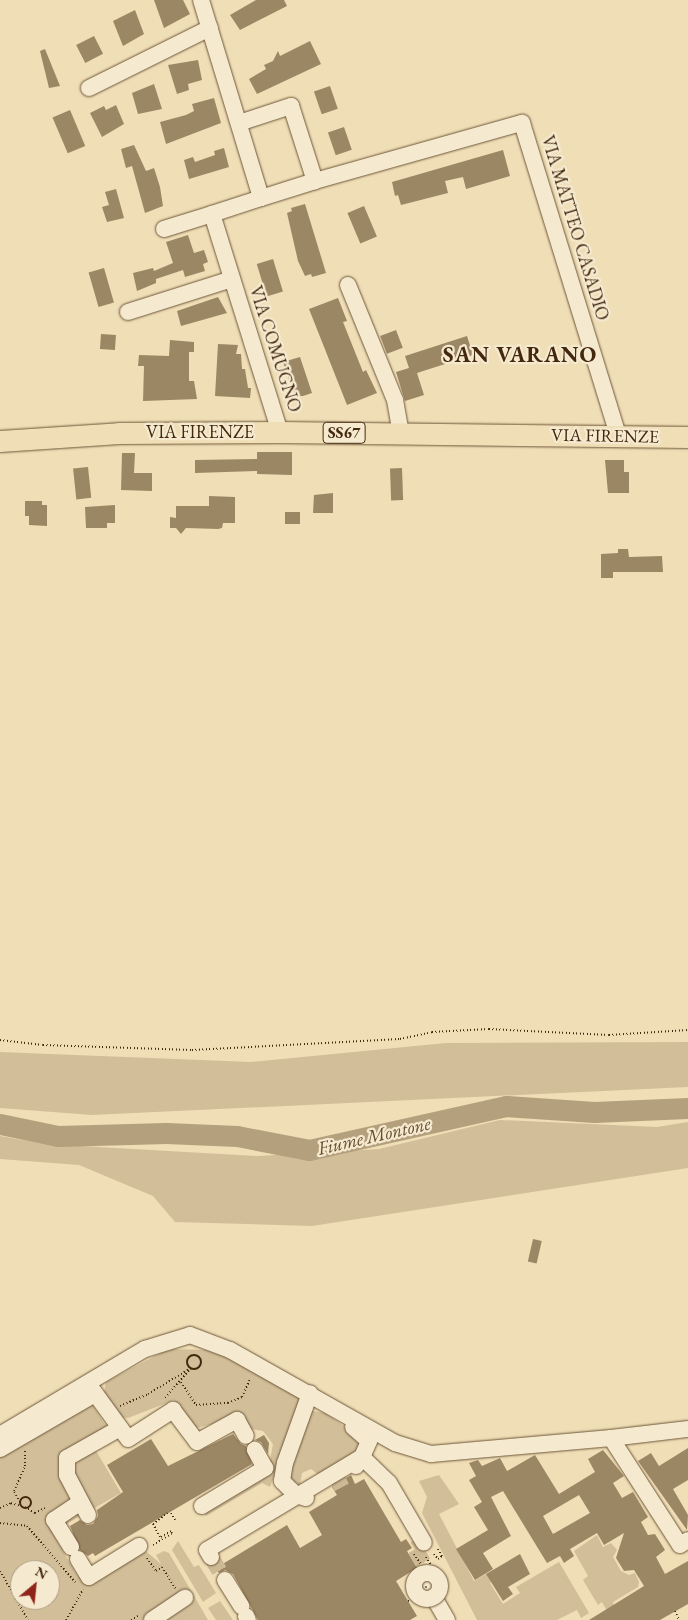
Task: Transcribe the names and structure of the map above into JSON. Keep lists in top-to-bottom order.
{
  "streets": {
    "main road": ["VIA FIRENZE", "SS67"],
    "street": ["VIA MATTEO CASADIO", "VIA COMUGNO"]
  },
  "crossings": [
    ["VIA MATTEO CASADIO", "VIA FIRENZE"],
    ["VIA COMUGNO", "VIA FIRENZE"]
  ],
  "districts": ["SAN VARANO"],
  "water": ["Fiume Montone"],
  "north": "top right"
}
